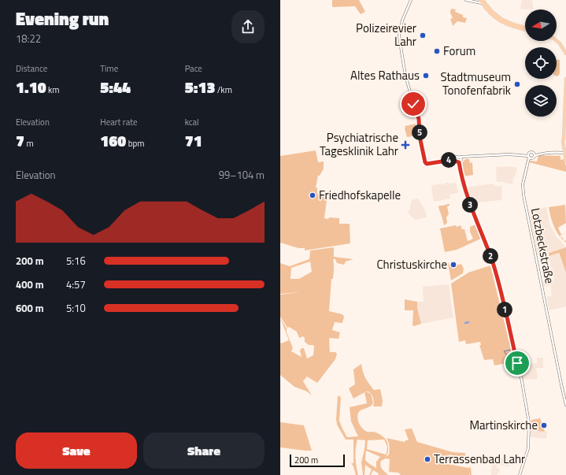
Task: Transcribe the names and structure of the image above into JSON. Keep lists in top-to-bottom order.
{
  "streets": {
    "street": ["Lotzbeckstraße"]
  },
  "places": {
    "other": [
      "Polizeirevier Lahr",
      "Forum",
      "Altes Rathaus",
      "Stadtmuseum Tonofenfabrik",
      "Friedhofskapelle",
      "Christuskirche",
      "Martinskirche",
      "Terrassenbad Lahr"
    ],
    "health": ["Psychiatrische Tagesklinik Lahr"]
  },
  "scale_bar": "200 m",
  "north": "left",
  "page": {
    "heading": ["Evening run", "18:22"],
    "stats": [
      ["Distance", "1.10 km"],
      ["Time", "5:44"],
      ["Pace", "5:13 /km"],
      ["Elevation", "7 m"],
      ["Heart rate", "160 bpm"],
      ["kcal", "71"]
    ],
    "pins": [
      "5",
      "4",
      "3",
      "2",
      "1"
    ],
    "chart": ["Elevation", "99–104 m"],
    "list": [
      {
        "name": "200 m",
        "note": "5:16"
      },
      {
        "name": "400 m",
        "note": "4:57"
      },
      {
        "name": "600 m",
        "note": "5:10"
      }
    ],
    "buttons": ["Save", "Share"],
    "scale": "200 m"
  }
}
